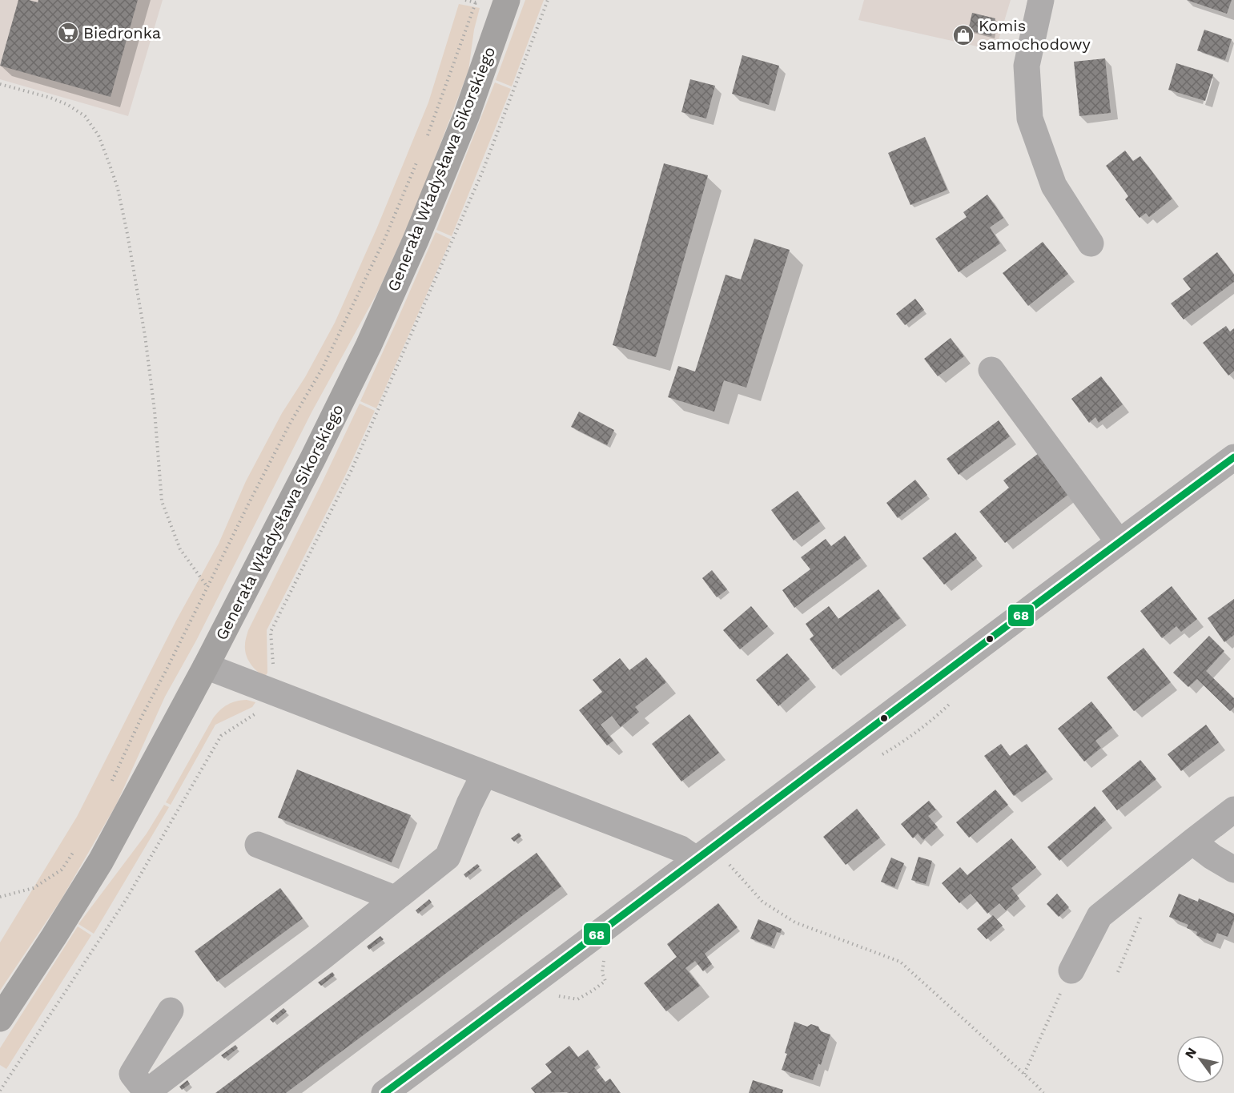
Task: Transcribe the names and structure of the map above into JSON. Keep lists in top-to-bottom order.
{
  "streets": {
    "main road": ["Generała Władysława Sikorskiego"]
  },
  "places": {
    "supermarket": ["Biedronka"],
    "shop": ["Komis samochodowy"]
  },
  "lines": ["transit line 68"],
  "north": "top left"
}
